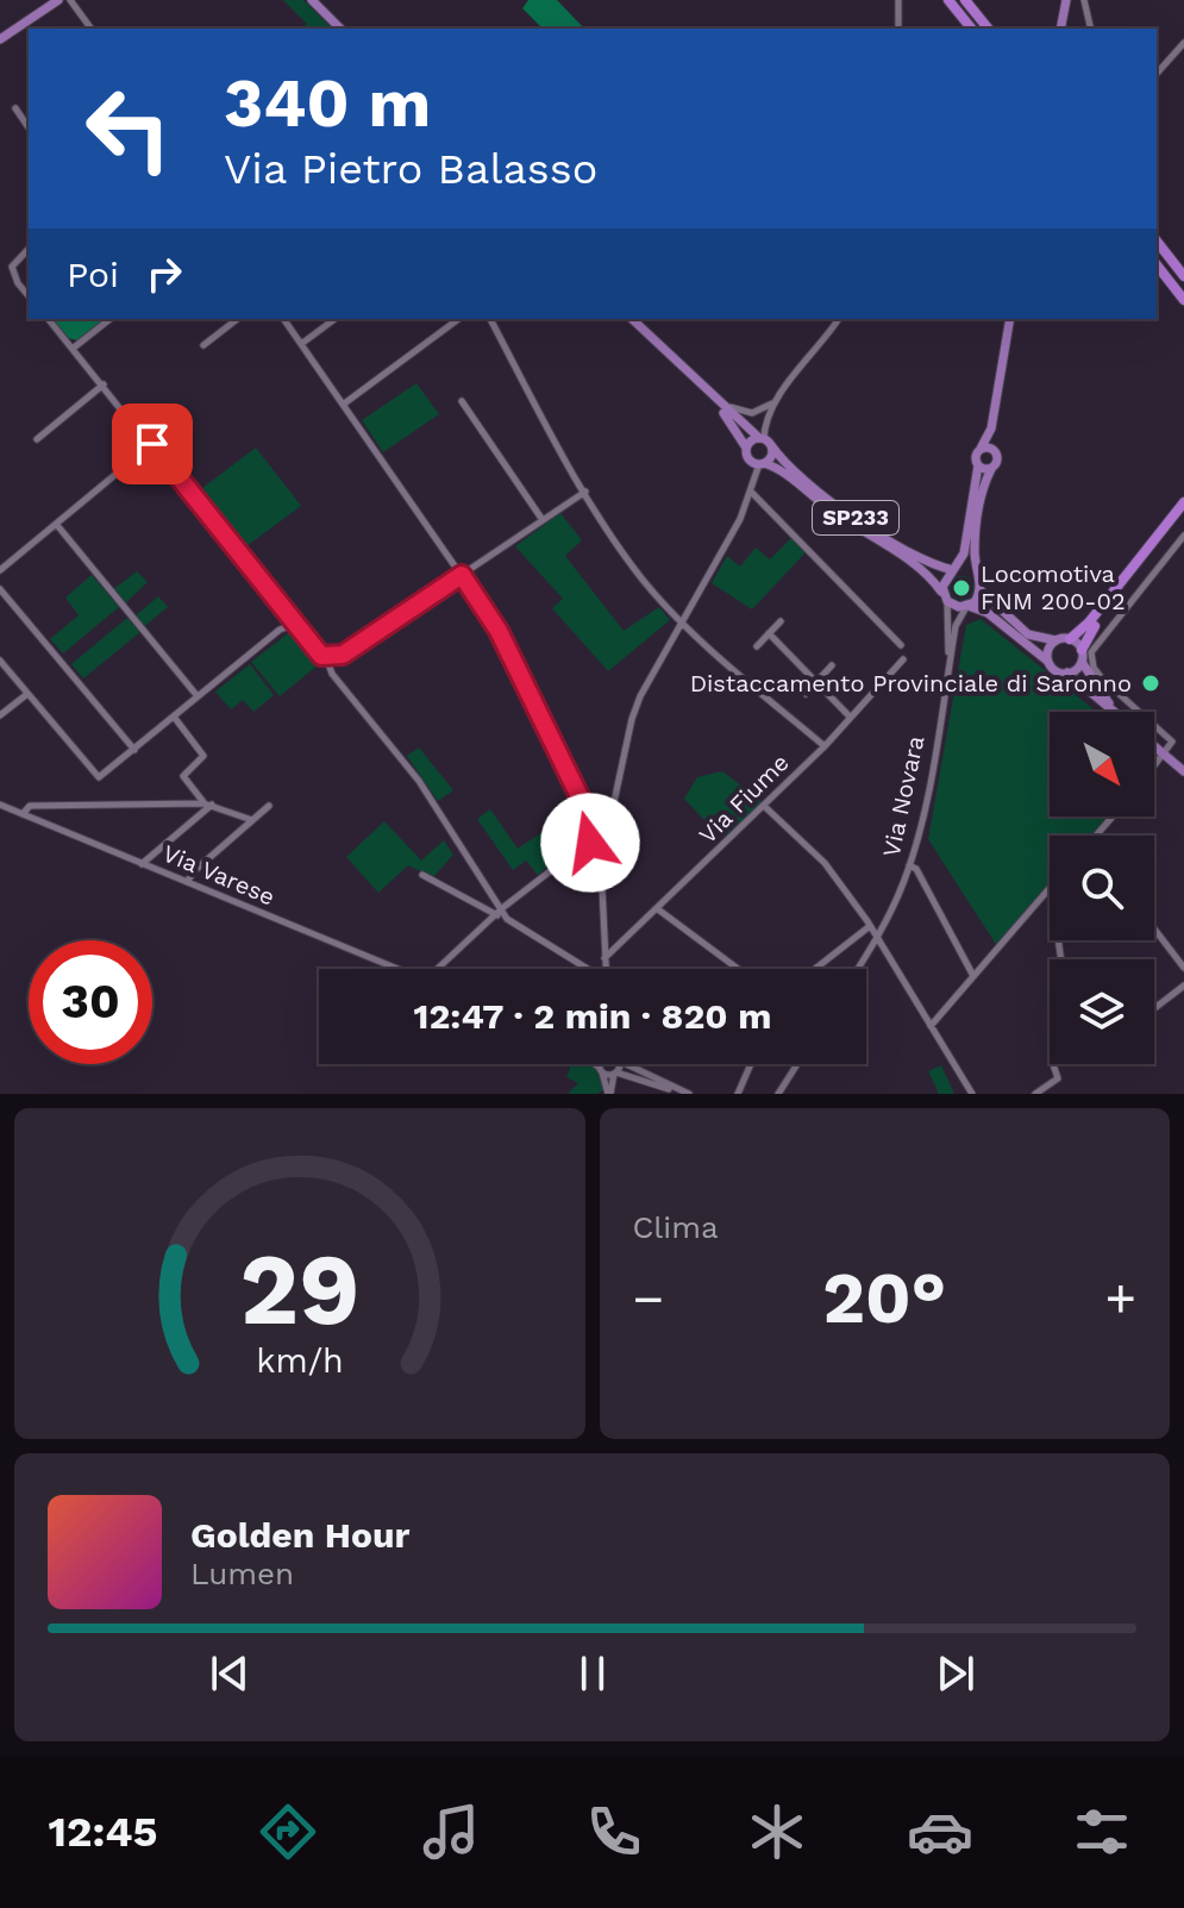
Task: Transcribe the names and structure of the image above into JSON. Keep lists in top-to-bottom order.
{
  "streets": {
    "main road": ["SP233"],
    "street": ["Via Novara", "Via Fiume", "Via Varese"]
  },
  "crossings": [
    ["SP233", "Via Novara"]
  ],
  "places": ["Locomotiva FNM 200-02", "Distaccamento Provinciale di Saronno"],
  "north": "bottom right",
  "page": {
    "turn": ["340 m", "Via Pietro Balasso"],
    "then": "Poi",
    "limit": "30",
    "trip": "12:47 · 2 min · 820 m",
    "tile": "Clima",
    "heat": ["−", "20°", "+"],
    "song": ["Golden Hour", "Lumen"],
    "tabs": "12:45",
    "gauge": ["29", "km/h"]
  }
}
